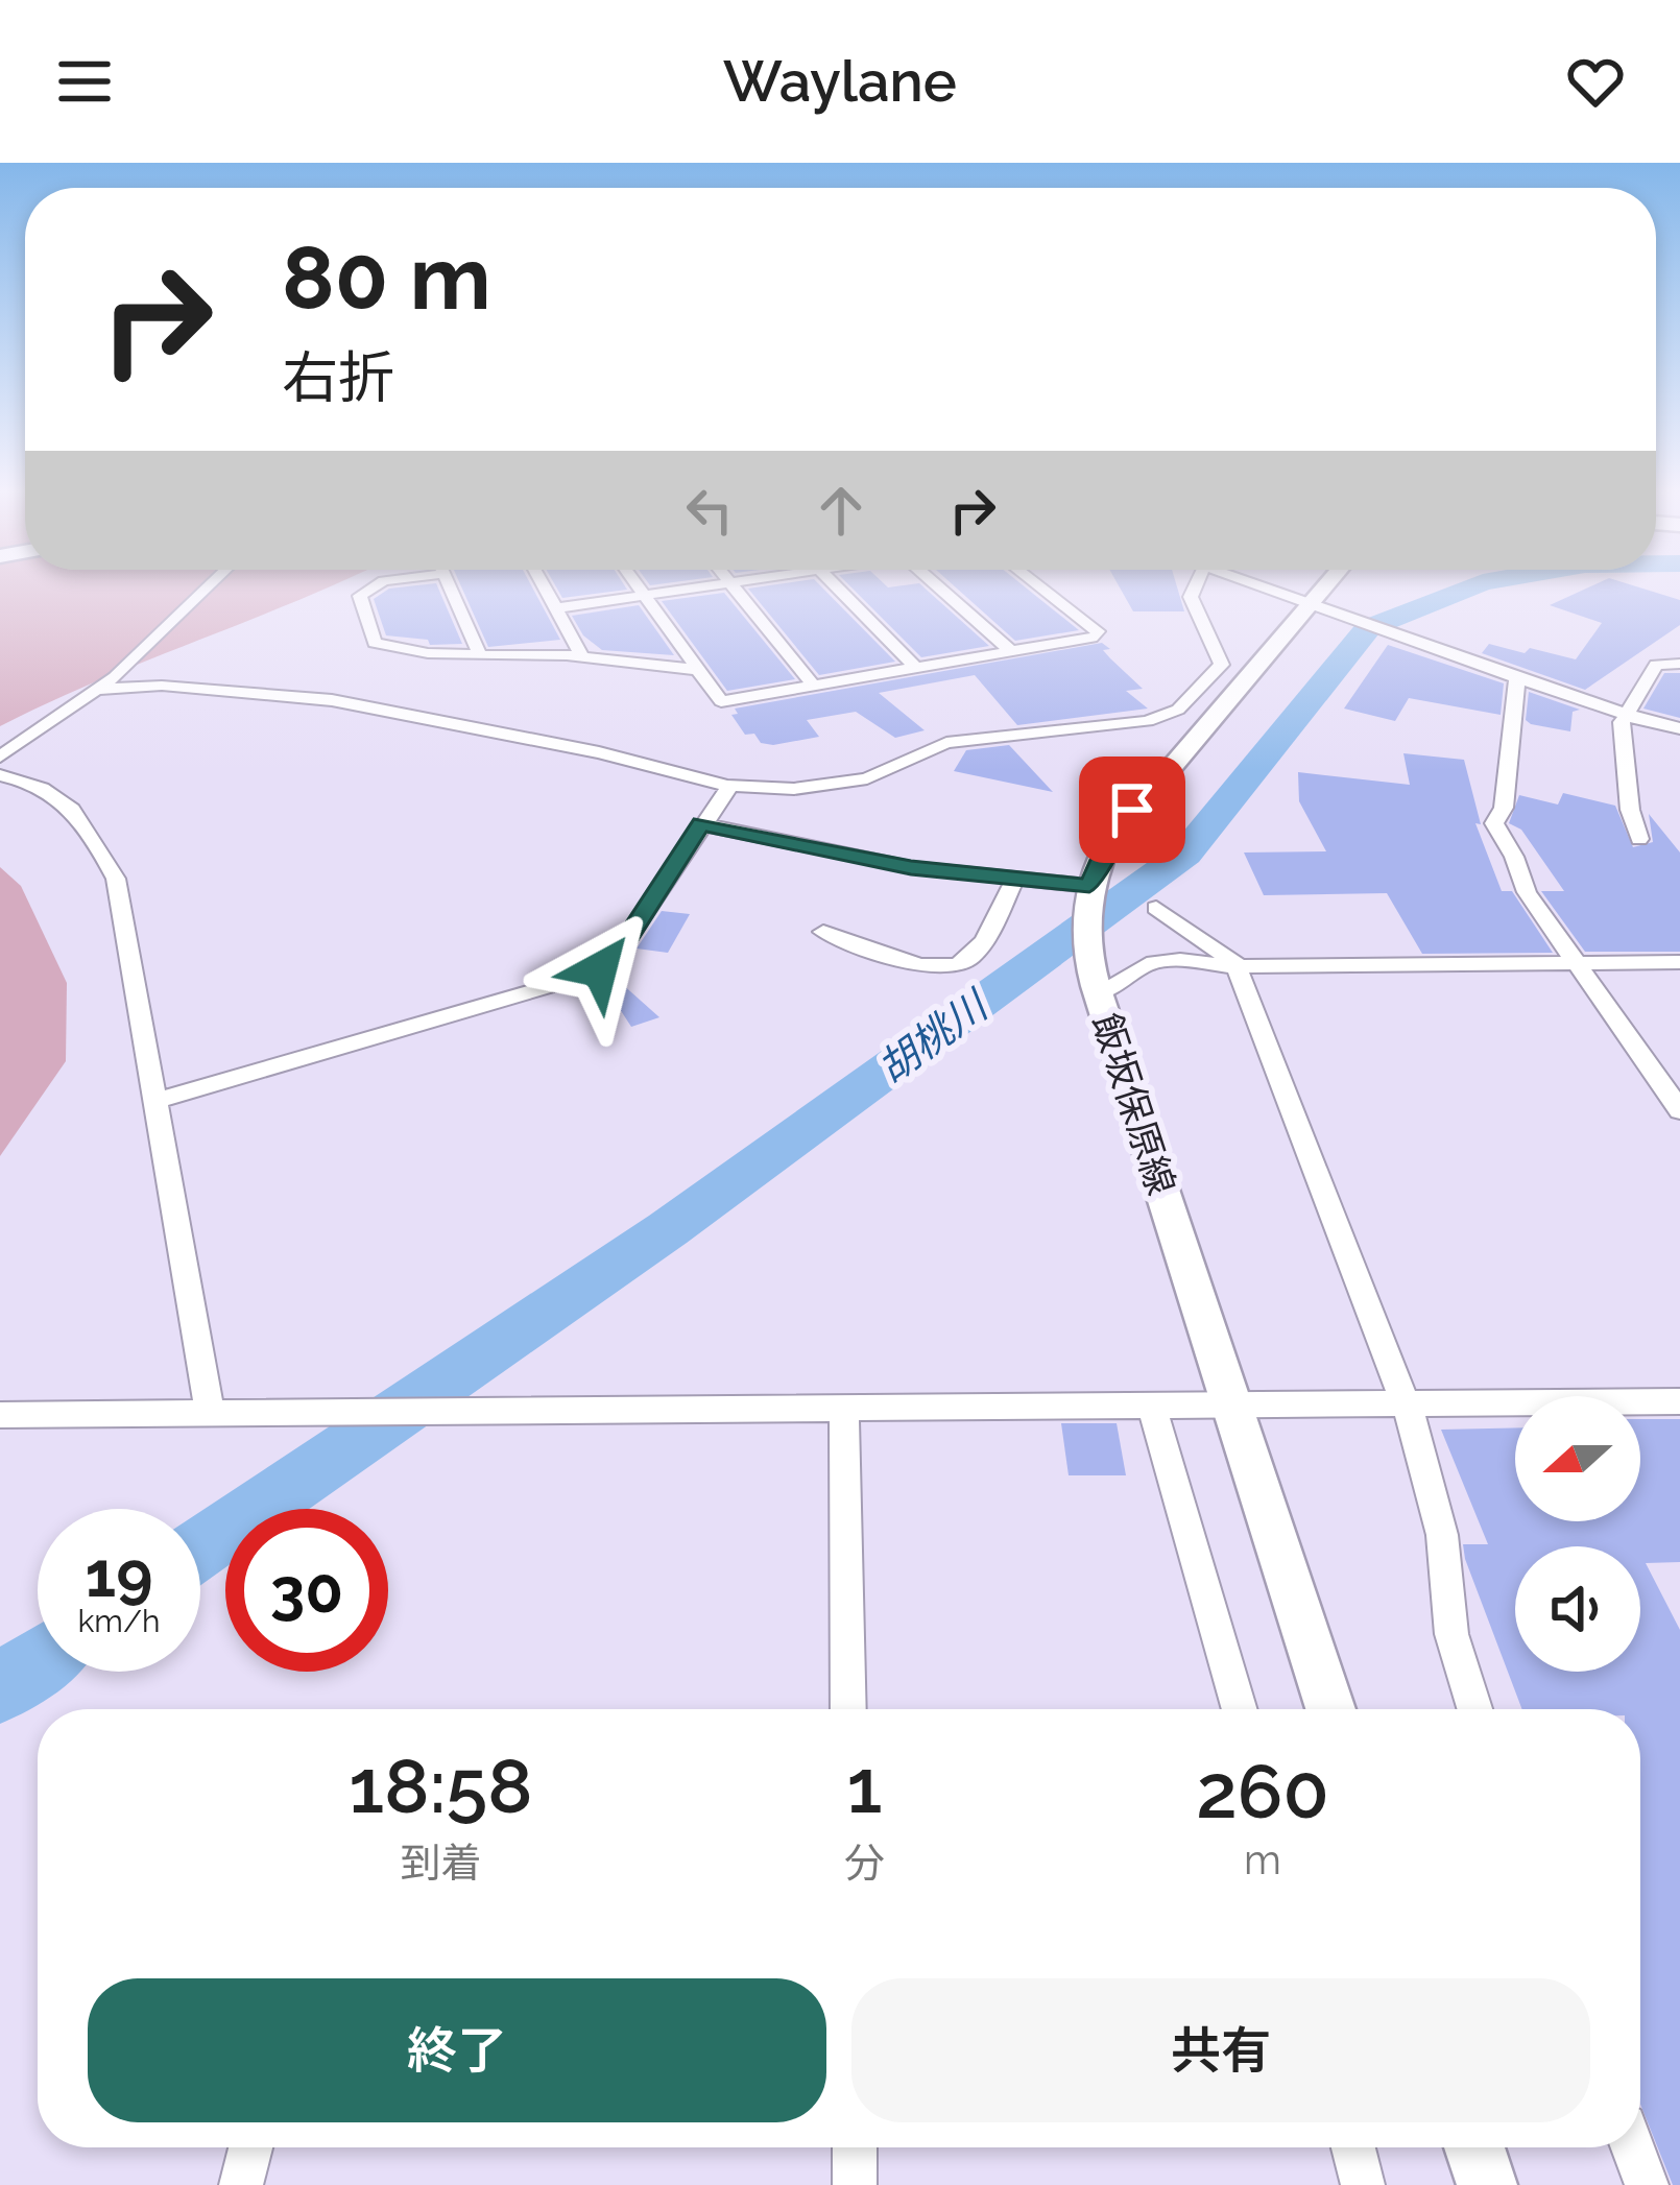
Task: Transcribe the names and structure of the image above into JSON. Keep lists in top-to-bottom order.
{
  "streets": {
    "main road": ["飯坂保原線"]
  },
  "water": ["胡桃川"],
  "north": "left",
  "page": {
    "header": "Waylane",
    "turn": ["80 m", "右折"],
    "speed": "19 km/h",
    "limit": "30",
    "eta": [
      "18:58",
      "到着",
      "1",
      "分",
      "260",
      "m"
    ],
    "buttons": ["終了", "共有"]
  }
}
